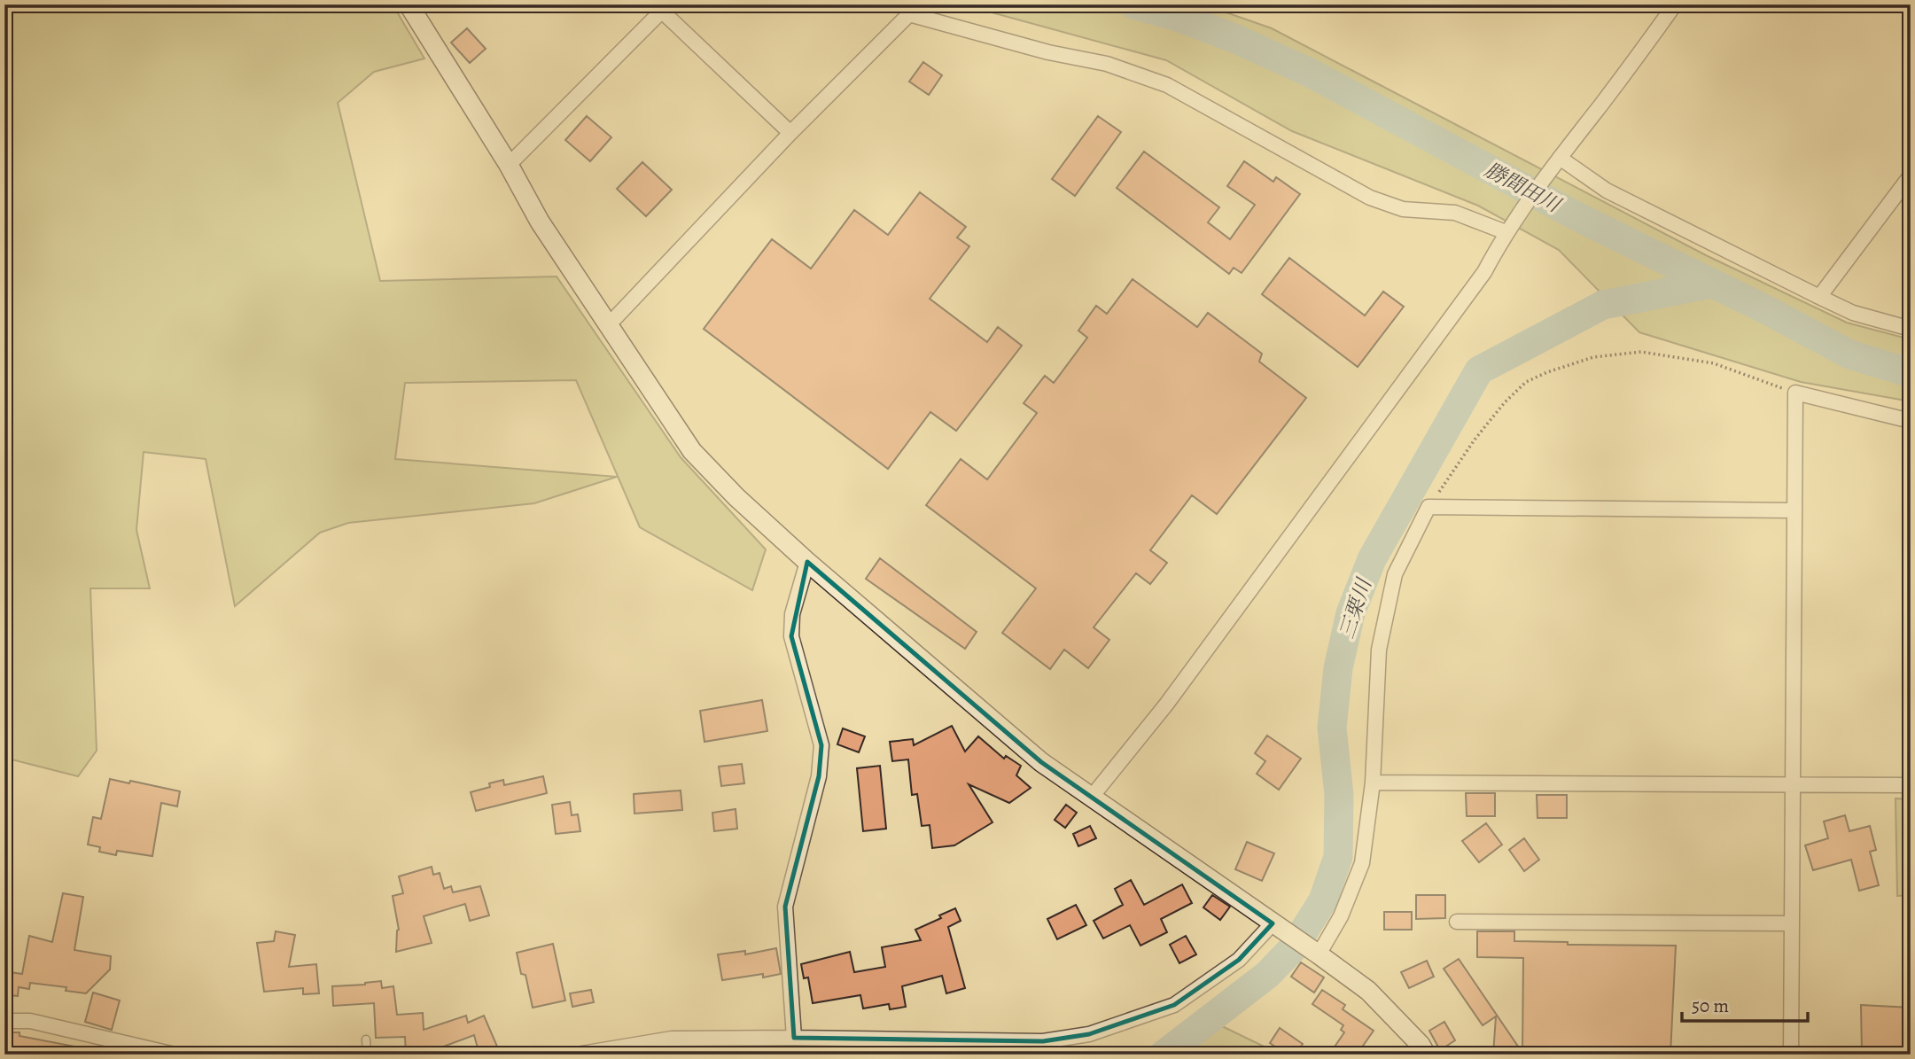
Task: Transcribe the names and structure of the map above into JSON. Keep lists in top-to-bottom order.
{
  "water": ["勝間田川", "三栗川"],
  "scale_bar": "50 m"
}
